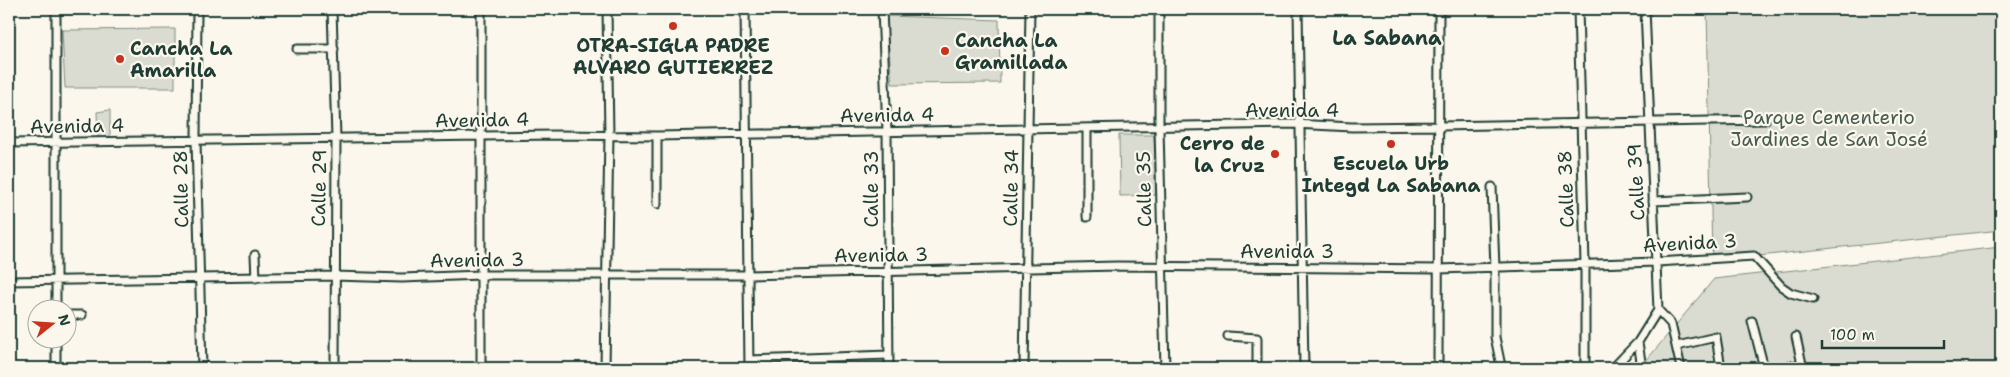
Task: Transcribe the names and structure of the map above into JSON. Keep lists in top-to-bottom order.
{
  "streets": {
    "street": [
      "Avenida 4",
      "Calle 39",
      "Calle 29",
      "Calle 34",
      "Calle 28",
      "Calle 33",
      "Calle 35",
      "Calle 38",
      "Avenida 3"
    ]
  },
  "crossings": [
    ["Avenida 4", "Calle 39"],
    ["Avenida 4", "Calle 29"],
    ["Avenida 4", "Calle 34"],
    ["Avenida 4", "Calle 28"],
    ["Avenida 4", "Calle 33"],
    ["Avenida 4", "Calle 35"],
    ["Avenida 4", "Calle 38"],
    ["Calle 39", "Avenida 3"],
    ["Calle 29", "Avenida 3"],
    ["Calle 34", "Avenida 3"],
    ["Calle 28", "Avenida 3"],
    ["Calle 33", "Avenida 3"],
    ["Calle 35", "Avenida 3"],
    ["Calle 38", "Avenida 3"]
  ],
  "districts": ["La Sabana"],
  "parks": ["Parque Cementerio Jardines de San José"],
  "places": [
    "OTRA-SIGLA PADRE ALVARO GUTIERREZ",
    "Cancha La Gramillada",
    "Cancha La Amarilla",
    "Escuela Urb Integd La Sabana",
    "Cerro de la Cruz"
  ],
  "scale_bar": "100 m",
  "north": "right"
}
